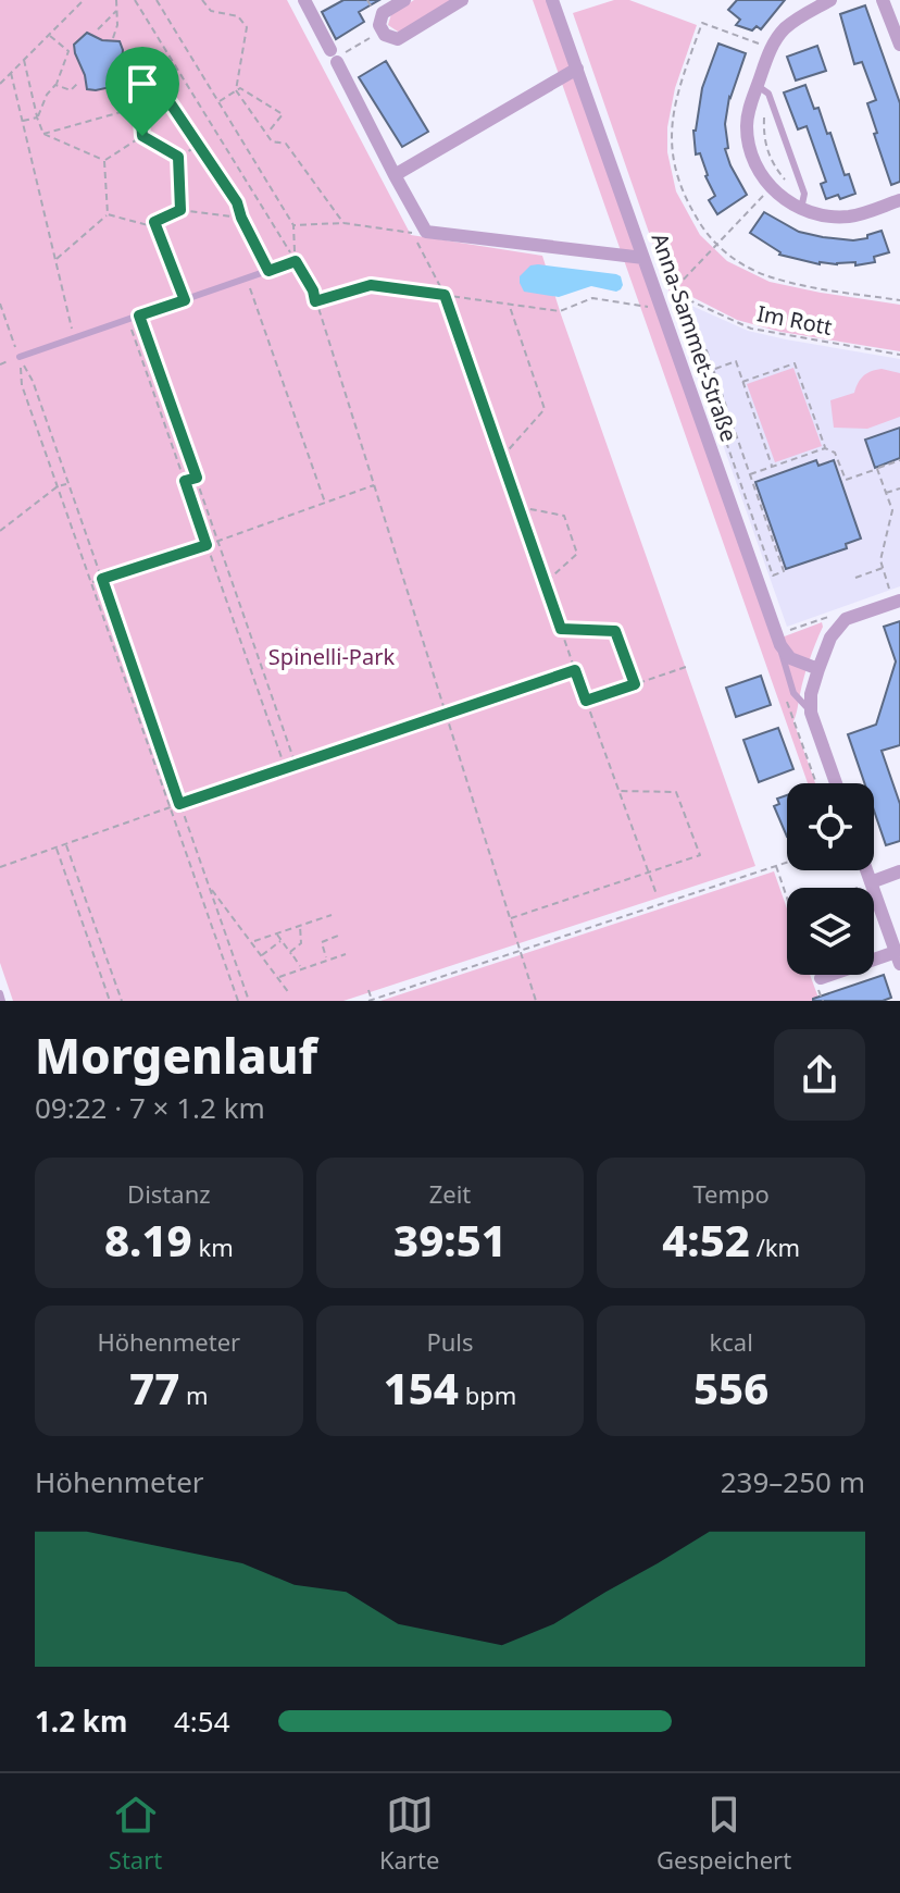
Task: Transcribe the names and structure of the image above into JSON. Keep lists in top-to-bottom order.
{
  "streets": {
    "street": ["Anna-Sammet-Straße"],
    "path": ["Im Rott"]
  },
  "crossings": [
    ["Im Rott", "Anna-Sammet-Straße"]
  ],
  "parks": ["Spinelli-Park"],
  "page": {
    "heading": ["Morgenlauf", "09:22 · 7 × 1.2 km"],
    "stats": [
      ["Distanz", "8.19 km"],
      ["Zeit", "39:51"],
      ["Tempo", "4:52 /km"],
      ["Höhenmeter", "77 m"],
      ["Puls", "154 bpm"],
      ["kcal", "556"]
    ],
    "chart": ["Höhenmeter", "239–250 m"],
    "list": [
      {
        "name": "1.2 km",
        "note": "4:54"
      }
    ],
    "tabs": ["Start", "Karte", "Gespeichert"]
  }
}
